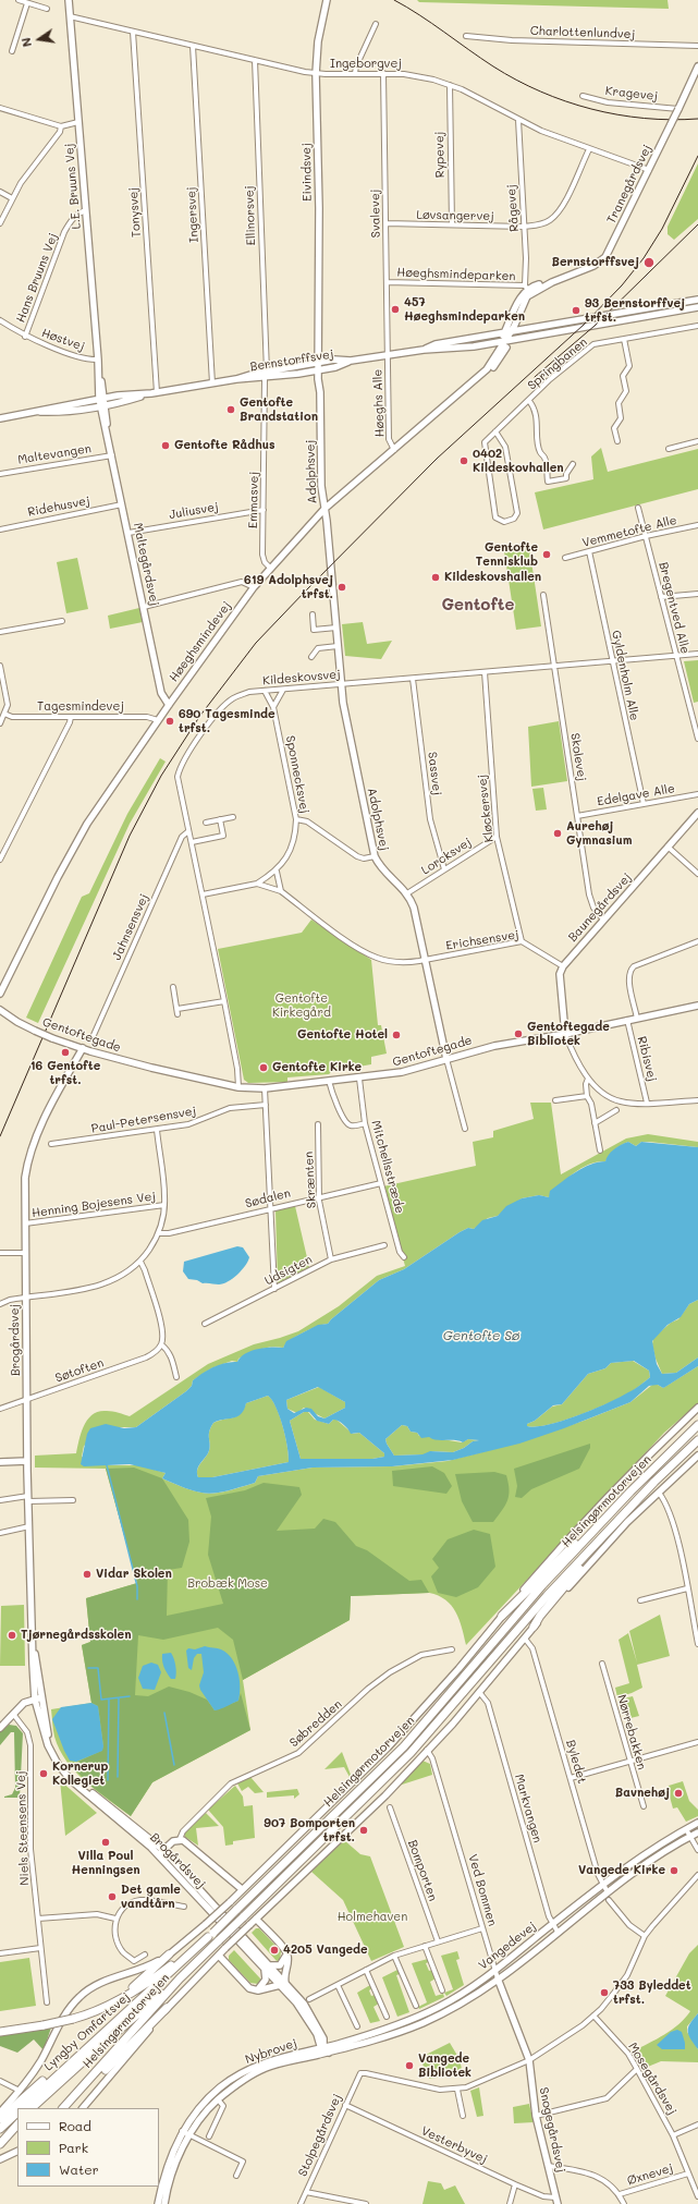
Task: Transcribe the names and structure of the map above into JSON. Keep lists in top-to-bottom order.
{
  "streets": {
    "highway": ["Helsingørmotorvejen", "Lyngby Omfartsvej"],
    "street": [
      "Charlottenlundvej",
      "Ingeborgvej",
      "Kragevej",
      "Rypevej",
      "Eivindsvej",
      "Tranegårdsvej",
      "L.E. Bruuns Vej",
      "Rågevej",
      "Tonysvej",
      "Svalevej",
      "Ingersvej",
      "Ellinorsvej",
      "Løvsangervej",
      "Høeghsmindeparken",
      "Hans Bruuns Vej",
      "Høstvej",
      "Bernstorffsvej",
      "Springbanen",
      "Høeghs Alle",
      "Maltevangen",
      "Adolphsvej",
      "Emmasvej",
      "Ridehusvej",
      "Juliusvej",
      "Vemmetofte Alle",
      "Maltegårdsvej",
      "Bregentved Alle",
      "Høeghsmindevej",
      "Gyldenholm Alle",
      "Kildeskovsvej",
      "Tagesmindevej",
      "Skolevej",
      "Sassvej",
      "Sponnecksvej",
      "Edelgave Alle",
      "Kløckersvej",
      "Lorcksvej",
      "Baunegårdsvej",
      "Jahnsensvej",
      "Erichsensvej",
      "Gentoftegade",
      "Ribisvej",
      "Paul-Petersensvej",
      "Mitchellsstræde",
      "Skrænten",
      "Sødalen",
      "Henning Bojesens Vej",
      "Udsigten",
      "Brogårdsvej",
      "Søtoften",
      "Søbredden",
      "Nørrebakken",
      "Byledet",
      "Markvangen",
      "Niels Steensens Vej",
      "Bomporten",
      "Ved Bommen",
      "Vangedevej",
      "Nybrovej",
      "Mosegårdsvej",
      "Snogegårdsvej",
      "Stolpegårdsvej",
      "Vesterbyvej",
      "Øxnevej"
    ]
  },
  "crossings": [
    ["Ingeborgvej", "Rypevej"],
    ["Ingeborgvej", "Eivindsvej"],
    ["Ingeborgvej", "Tranegårdsvej"],
    ["Ingeborgvej", "L.E. Bruuns Vej"],
    ["Ingeborgvej", "Rågevej"],
    ["Ingeborgvej", "Tonysvej"],
    ["Ingeborgvej", "Svalevej"],
    ["Ingeborgvej", "Ingersvej"],
    ["Ingeborgvej", "Ellinorsvej"],
    ["Ingeborgvej", "Løvsangervej"],
    ["Kragevej", "Tranegårdsvej"],
    ["Rypevej", "Løvsangervej"],
    ["Eivindsvej", "Bernstorffsvej"],
    ["Eivindsvej", "Adolphsvej"],
    ["Tranegårdsvej", "Rågevej"],
    ["Tranegårdsvej", "Høeghsmindeparken"],
    ["L.E. Bruuns Vej", "Hans Bruuns Vej"],
    ["L.E. Bruuns Vej", "Høstvej"],
    ["L.E. Bruuns Vej", "Bernstorffsvej"],
    ["L.E. Bruuns Vej", "Maltegårdsvej"],
    ["Rågevej", "Løvsangervej"],
    ["Rågevej", "Høeghsmindeparken"],
    ["Tonysvej", "Bernstorffsvej"],
    ["Svalevej", "Løvsangervej"],
    ["Svalevej", "Høeghsmindeparken"],
    ["Svalevej", "Bernstorffsvej"],
    ["Svalevej", "Høeghs Alle"],
    ["Ingersvej", "Bernstorffsvej"],
    ["Ellinorsvej", "Bernstorffsvej"],
    ["Ellinorsvej", "Emmasvej"],
    ["Hans Bruuns Vej", "Høstvej"],
    ["Bernstorffsvej", "Høeghs Alle"],
    ["Bernstorffsvej", "Adolphsvej"],
    ["Bernstorffsvej", "Emmasvej"],
    ["Bernstorffsvej", "Maltegårdsvej"],
    ["Bernstorffsvej", "Høeghsmindevej"],
    ["Høeghs Alle", "Høeghsmindevej"],
    ["Maltevangen", "Maltegårdsvej"],
    ["Adolphsvej", "Høeghsmindevej"],
    ["Adolphsvej", "Kildeskovsvej"],
    ["Adolphsvej", "Lorcksvej"],
    ["Adolphsvej", "Erichsensvej"],
    ["Adolphsvej", "Gentoftegade"],
    ["Emmasvej", "Juliusvej"],
    ["Emmasvej", "Høeghsmindevej"],
    ["Ridehusvej", "Maltegårdsvej"],
    ["Juliusvej", "Maltegårdsvej"],
    ["Vemmetofte Alle", "Bregentved Alle"],
    ["Vemmetofte Alle", "Gyldenholm Alle"],
    ["Maltegårdsvej", "Høeghsmindevej"],
    ["Bregentved Alle", "Kildeskovsvej"],
    ["Høeghsmindevej", "Tagesmindevej"],
    ["Gyldenholm Alle", "Kildeskovsvej"],
    ["Gyldenholm Alle", "Edelgave Alle"],
    ["Kildeskovsvej", "Skolevej"],
    ["Kildeskovsvej", "Sassvej"],
    ["Kildeskovsvej", "Sponnecksvej"],
    ["Kildeskovsvej", "Kløckersvej"],
    ["Kildeskovsvej", "Jahnsensvej"],
    ["Kildeskovsvej", "Gentoftegade"],
    ["Skolevej", "Edelgave Alle"],
    ["Skolevej", "Baunegårdsvej"],
    ["Sassvej", "Lorcksvej"],
    ["Sponnecksvej", "Erichsensvej"],
    ["Kløckersvej", "Lorcksvej"],
    ["Kløckersvej", "Erichsensvej"],
    ["Baunegårdsvej", "Erichsensvej"],
    ["Gentoftegade", "Ribisvej"],
    ["Gentoftegade", "Mitchellsstræde"],
    ["Gentoftegade", "Brogårdsvej"],
    ["Mitchellsstræde", "Sødalen"],
    ["Skrænten", "Sødalen"],
    ["Skrænten", "Udsigten"],
    ["Henning Bojesens Vej", "Brogårdsvej"],
    ["Brogårdsvej", "Søtoften"],
    ["Brogårdsvej", "Vangedevej"],
    ["Helsingørmotorvejen", "Lyngby Omfartsvej"],
    ["Byledet", "Vangedevej"],
    ["Markvangen", "Vangedevej"],
    ["Ved Bommen", "Vangedevej"],
    ["Ved Bommen", "Snogegårdsvej"],
    ["Vangedevej", "Nybrovej"],
    ["Mosegårdsvej", "Øxnevej"],
    ["Snogegårdsvej", "Vesterbyvej"],
    ["Stolpegårdsvej", "Vesterbyvej"]
  ],
  "districts": ["Gentofte"],
  "water": ["Gentofte Sø"],
  "parks": ["Gentofte Kirkegård", "Brobæk Mose", "Holmehaven"],
  "places": [
    "Bernstorffsvej",
    "457 Høeghsmindeparken",
    "93 Bernstorffvej trfst.",
    "Gentofte Brandstation",
    "Gentofte Rådhus",
    "0402 Kildeskovhallen",
    "Gentofte Tennisklub",
    "Kildeskovshallen",
    "619 Adolphsvej trfst.",
    "690 Tagesminde trfst.",
    "Aurehøj Gymnasium",
    "Gentoftegade Bibliotek",
    "Gentofte Hotel",
    "16 Gentofte trfst.",
    "Gentofte Kirke",
    "Vidar Skolen",
    "Tjørnegårdsskolen",
    "Kornerup Kollegiet",
    "Bavnehøj",
    "907 Bomporten trfst.",
    "Villa Poul Henningsen",
    "Vangede Kirke",
    "Det gamle vandtårn",
    "4205 Vangede",
    "733 Byleddet trfst.",
    "Vangede Bibliotek"
  ],
  "legend": ["Road", "Park", "Water"],
  "north": "left"
}
